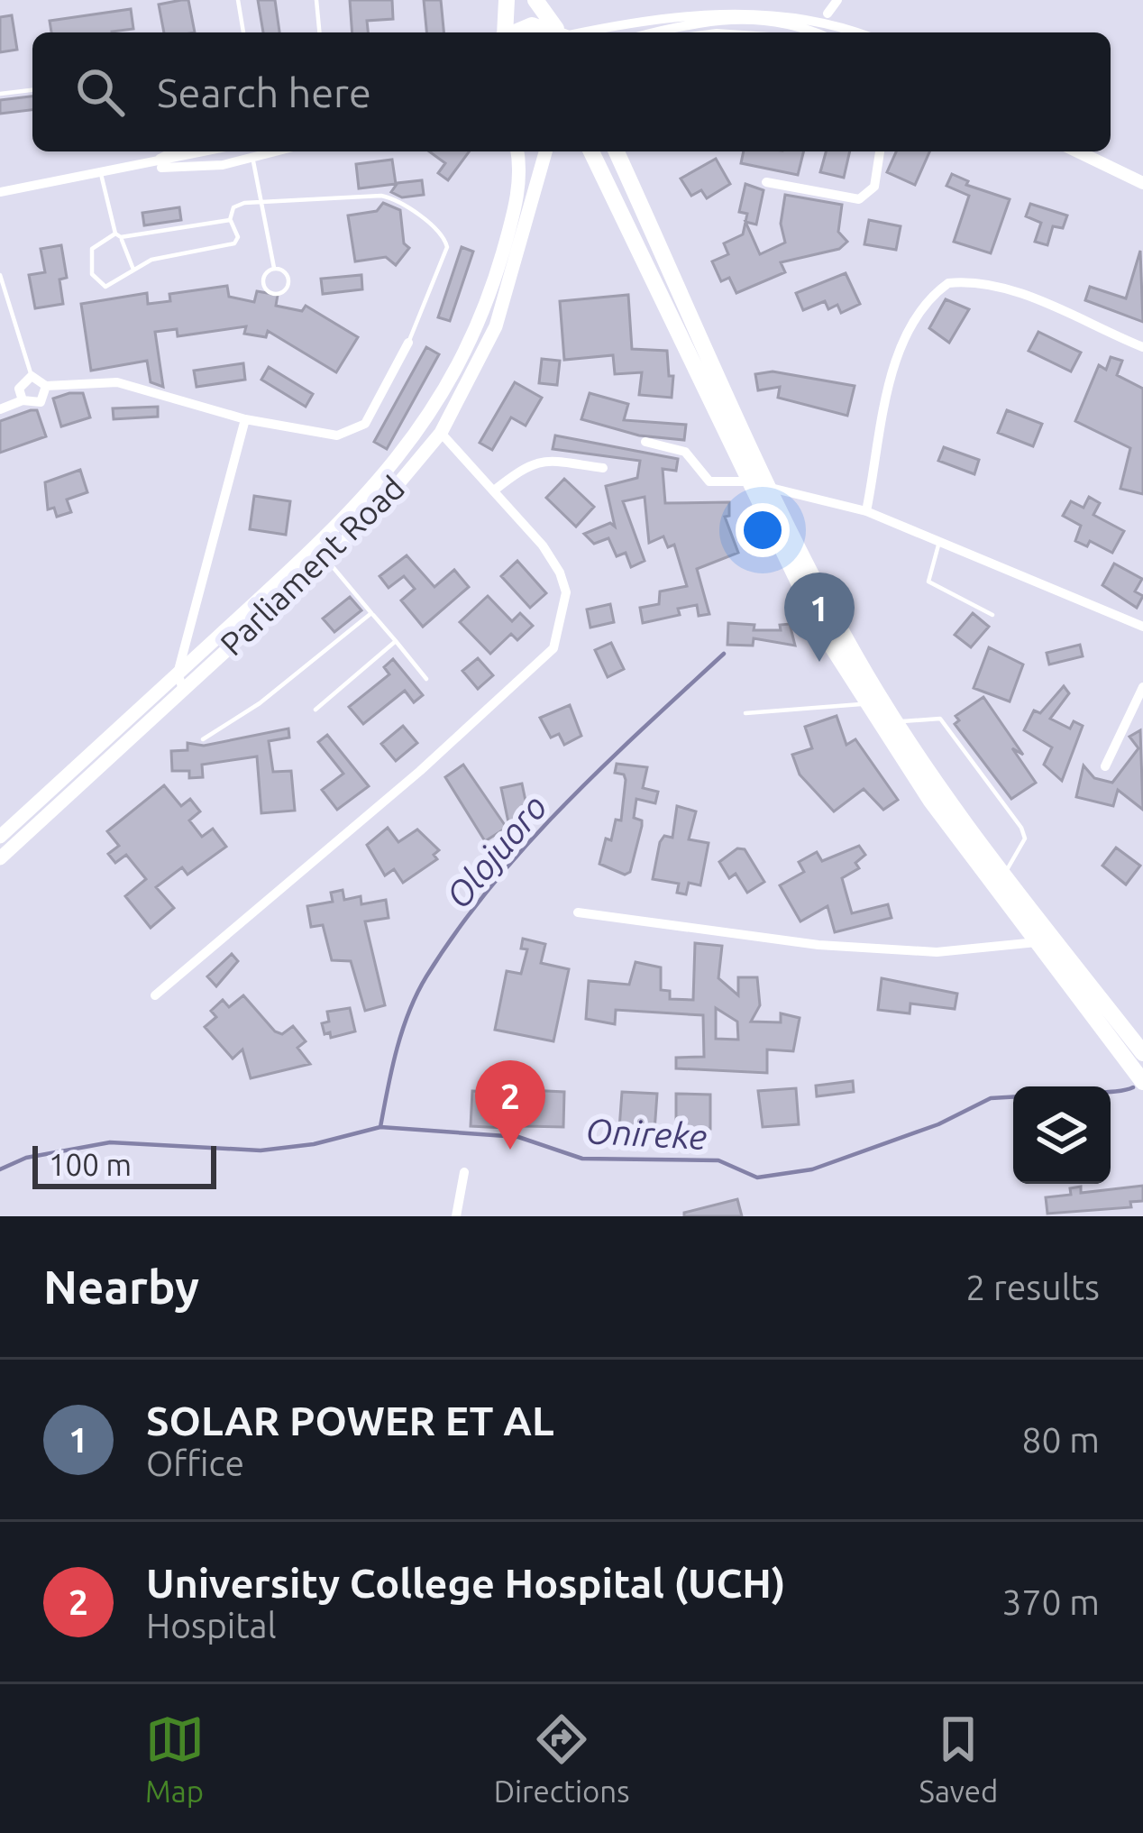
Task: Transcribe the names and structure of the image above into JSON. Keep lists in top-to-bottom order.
{
  "streets": {
    "main road": ["Parliament Road"]
  },
  "water": ["Olojuoro", "Onireke"],
  "scale_bar": "100 m",
  "page": {
    "search": "Search here",
    "pins": ["1", "2"],
    "scale": "100 m",
    "heading": ["Nearby", "2 results"],
    "list": [
      {
        "mark": "1",
        "name": "SOLAR POWER ET AL",
        "note": "Office",
        "value": "80 m"
      },
      {
        "mark": "2",
        "name": "University College Hospital (UCH)",
        "note": "Hospital",
        "value": "370 m"
      }
    ],
    "nav": ["Map", "Directions", "Saved"]
  }
}
